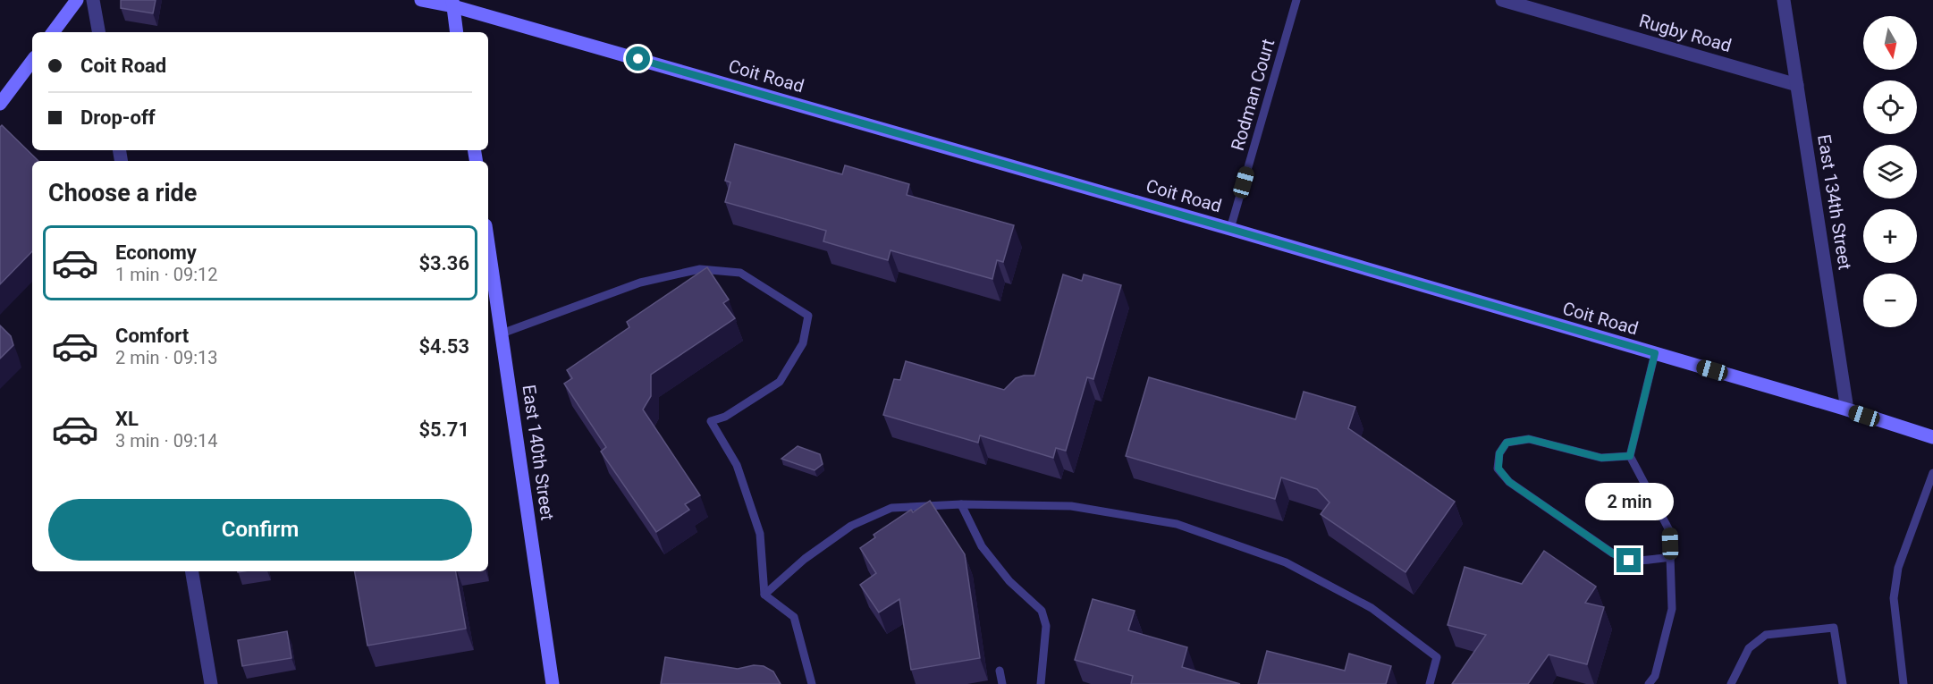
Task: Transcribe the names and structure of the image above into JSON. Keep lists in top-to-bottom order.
{
  "streets": {
    "street": [
      "Rugby Road",
      "Coit Road",
      "East 134th Street",
      "East 140th Street"
    ],
    "lane": ["Rodman Court"]
  },
  "crossings": [
    ["Rugby Road", "East 134th Street"],
    ["Coit Road", "Rodman Court"],
    ["Coit Road", "East 134th Street"]
  ],
  "north": "bottom",
  "page": {
    "map_buttons": ["+", "−"],
    "banner": ["Coit Road", "Drop-off"],
    "heading": "Choose a ride",
    "list": [
      {
        "name": "Economy",
        "note": "1 min · 09:12",
        "value": "$3.36"
      },
      {
        "name": "Comfort",
        "note": "2 min · 09:13",
        "value": "$4.53"
      },
      {
        "name": "XL",
        "note": "3 min · 09:14",
        "value": "$5.71"
      }
    ],
    "bubble": "2 min",
    "buttons": "Confirm"
  }
}
